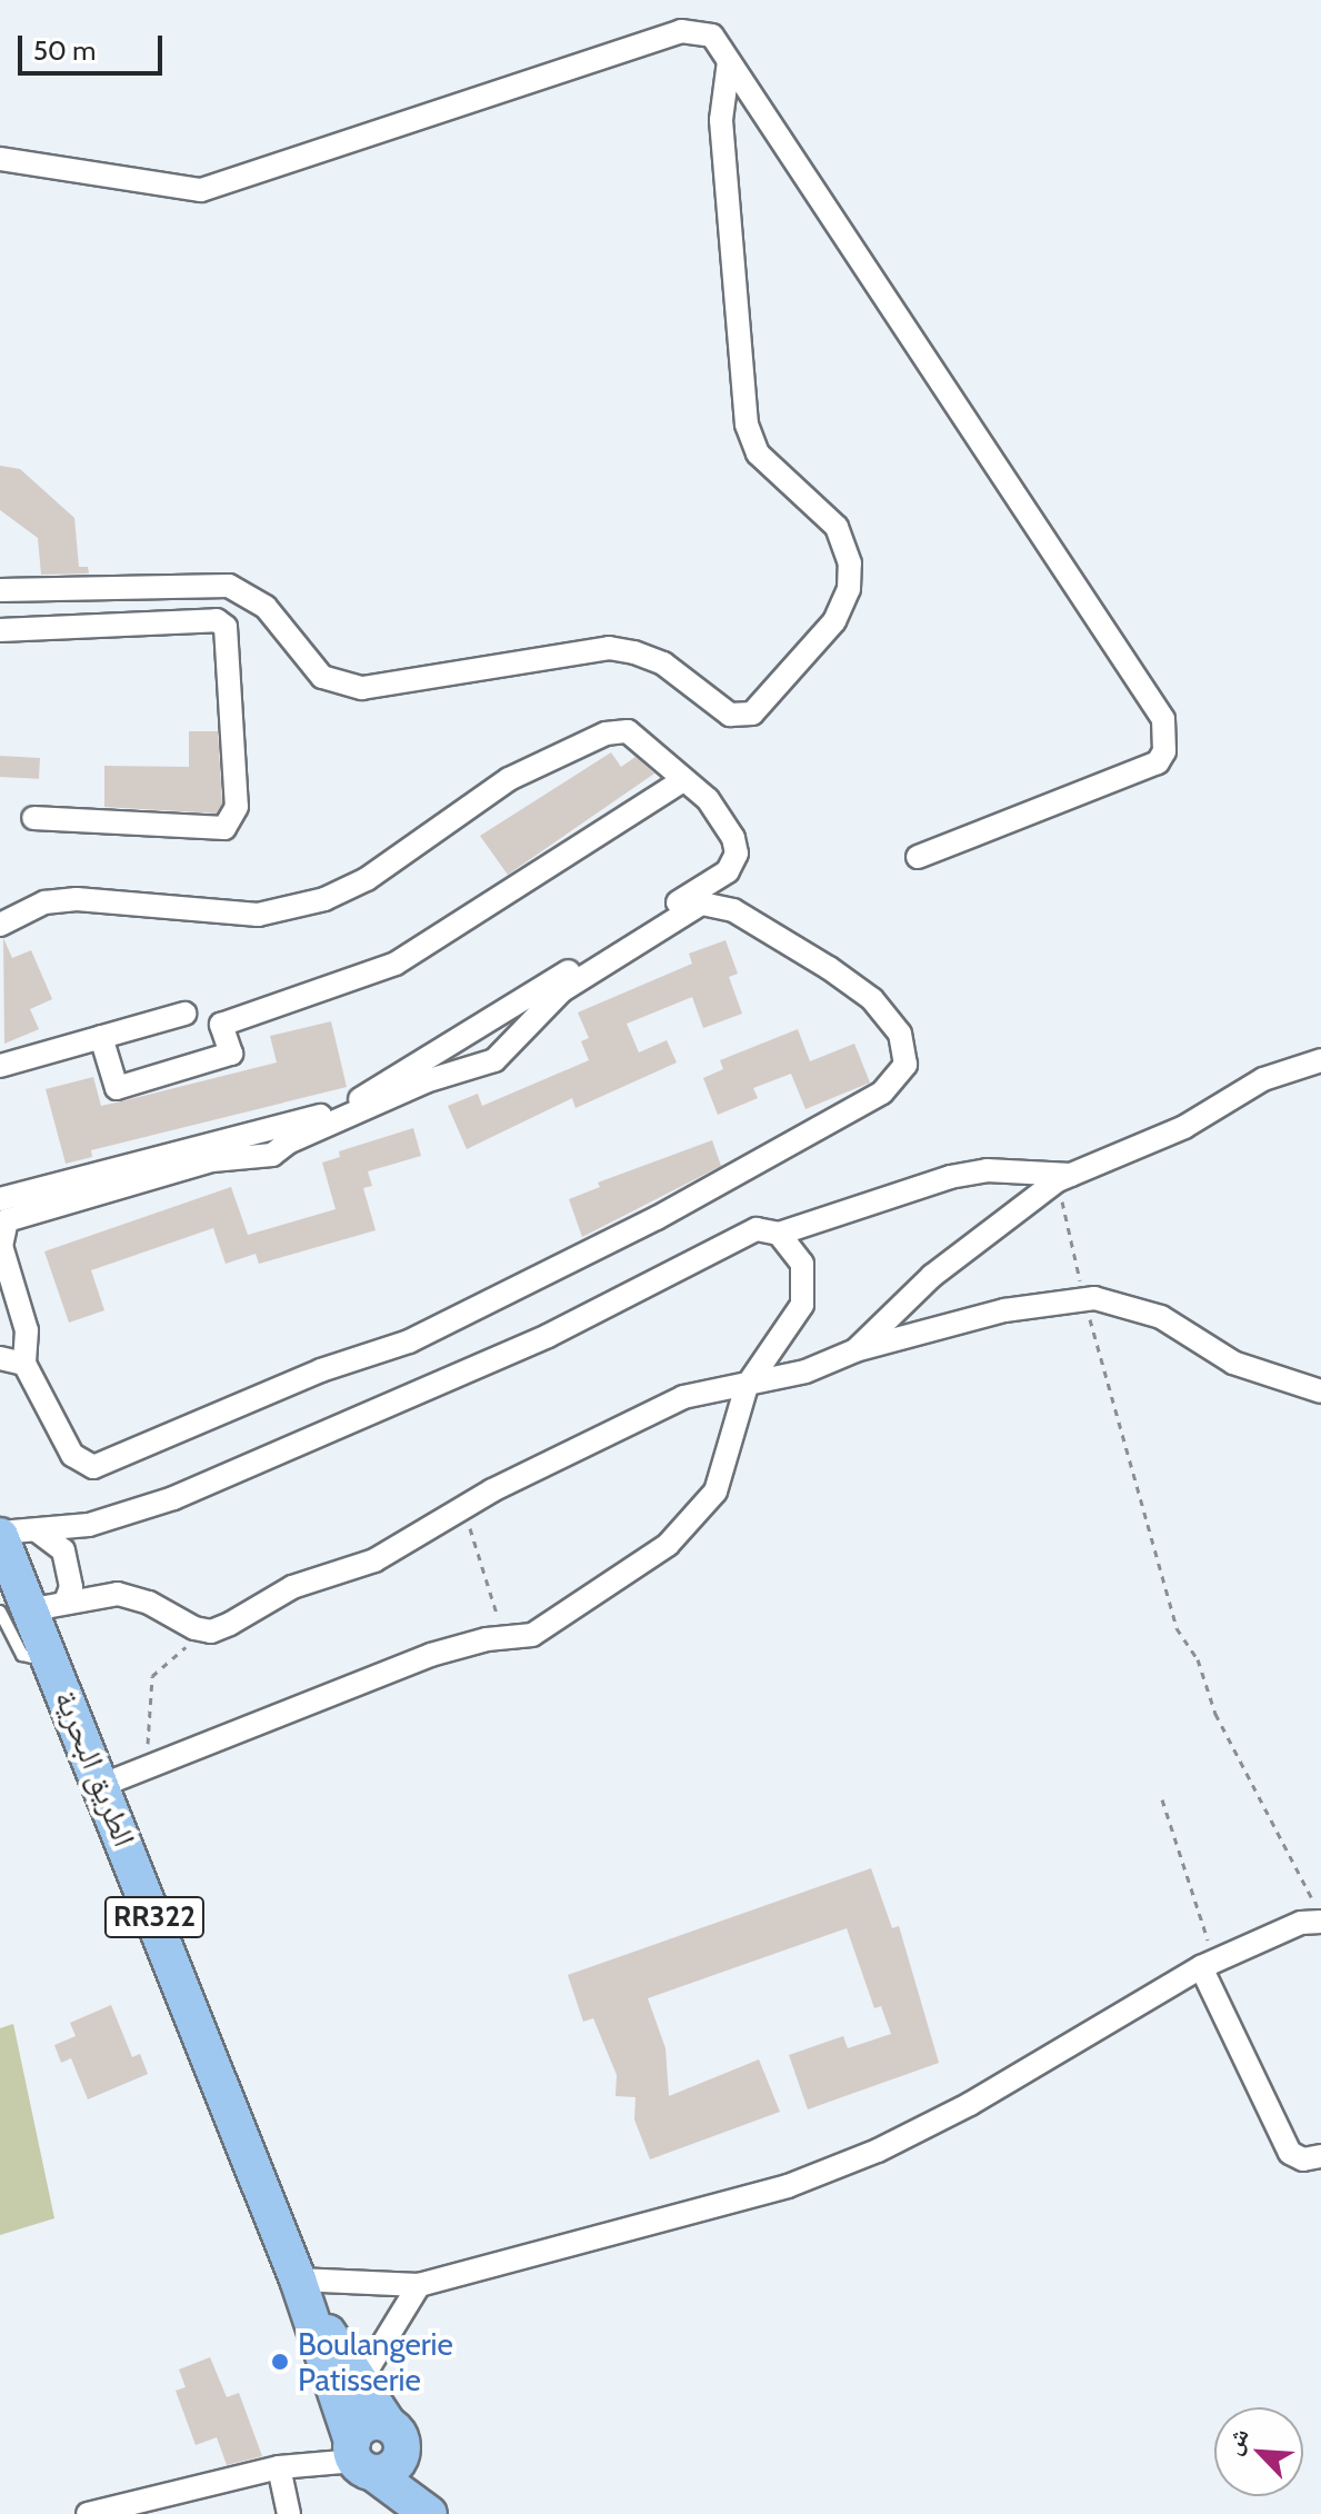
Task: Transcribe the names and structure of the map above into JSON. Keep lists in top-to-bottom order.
{
  "streets": {
    "main road": ["الطريق البحرية", "RR322"]
  },
  "crossings": [
    ["الطريق البحرية", "RR322"]
  ],
  "places": ["Boulangerie Patisserie"],
  "scale_bar": "50 m",
  "north": "top left"
}
